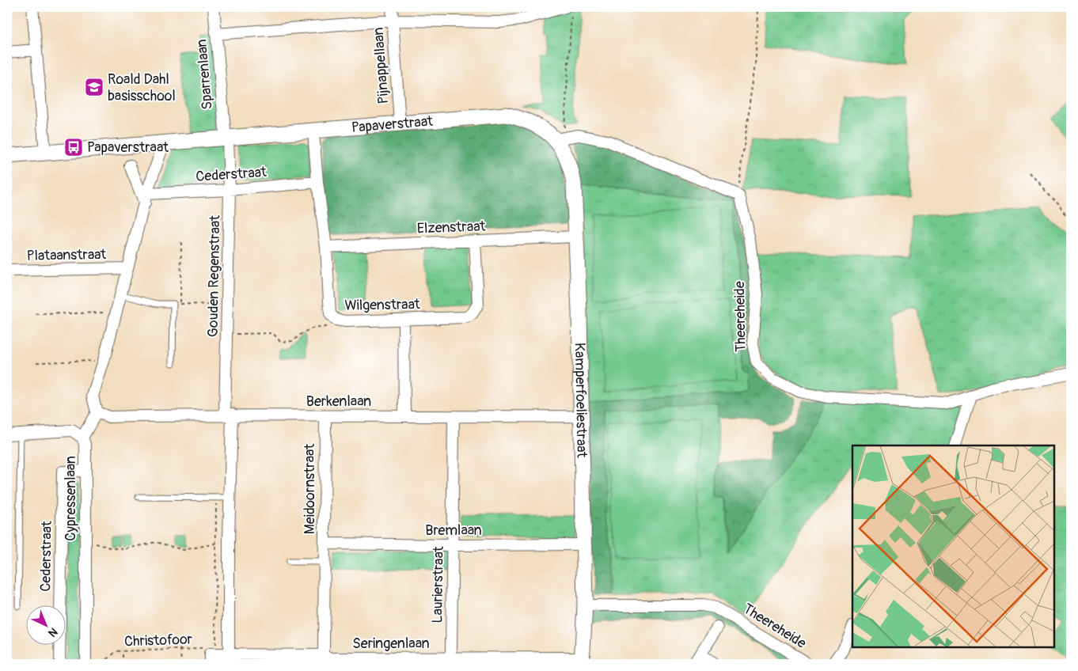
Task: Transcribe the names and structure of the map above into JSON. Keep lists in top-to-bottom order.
{
  "streets": {
    "street": [
      "Pijnappellaan",
      "Sparrenlaan",
      "Papaverstraat",
      "Cederstraat",
      "Elzenstraat",
      "Plataanstraat",
      "Gouden Regenstraat",
      "Wilgenstraat",
      "Theereheide",
      "Kamperfoeliestraat",
      "Berkenlaan",
      "Meidoornstraat",
      "Cypressenlaan",
      "Bremlaan",
      "Laurierstraat",
      "Seringenlaan"
    ],
    "path": ["Christofoor"]
  },
  "crossings": [
    ["Pijnappellaan", "Papaverstraat"],
    ["Sparrenlaan", "Papaverstraat"],
    ["Sparrenlaan", "Gouden Regenstraat"],
    ["Papaverstraat", "Gouden Regenstraat"],
    ["Papaverstraat", "Wilgenstraat"],
    ["Papaverstraat", "Kamperfoeliestraat"],
    ["Cederstraat", "Gouden Regenstraat"],
    ["Cederstraat", "Wilgenstraat"],
    ["Cederstraat", "Cypressenlaan"],
    ["Elzenstraat", "Wilgenstraat"],
    ["Elzenstraat", "Kamperfoeliestraat"],
    ["Gouden Regenstraat", "Berkenlaan"],
    ["Gouden Regenstraat", "Seringenlaan"],
    ["Theereheide", "Kamperfoeliestraat"],
    ["Kamperfoeliestraat", "Berkenlaan"],
    ["Kamperfoeliestraat", "Bremlaan"],
    ["Kamperfoeliestraat", "Seringenlaan"],
    ["Berkenlaan", "Meidoornstraat"],
    ["Berkenlaan", "Cypressenlaan"],
    ["Berkenlaan", "Laurierstraat"],
    ["Meidoornstraat", "Bremlaan"],
    ["Meidoornstraat", "Seringenlaan"],
    ["Cypressenlaan", "Christofoor"],
    ["Bremlaan", "Laurierstraat"],
    ["Laurierstraat", "Seringenlaan"],
    ["Christofoor", "Seringenlaan"]
  ],
  "places": {
    "school or university": ["Roald Dahl basisschool"],
    "bus stop": ["Papaverstraat"]
  },
  "north": "bottom right"
}
